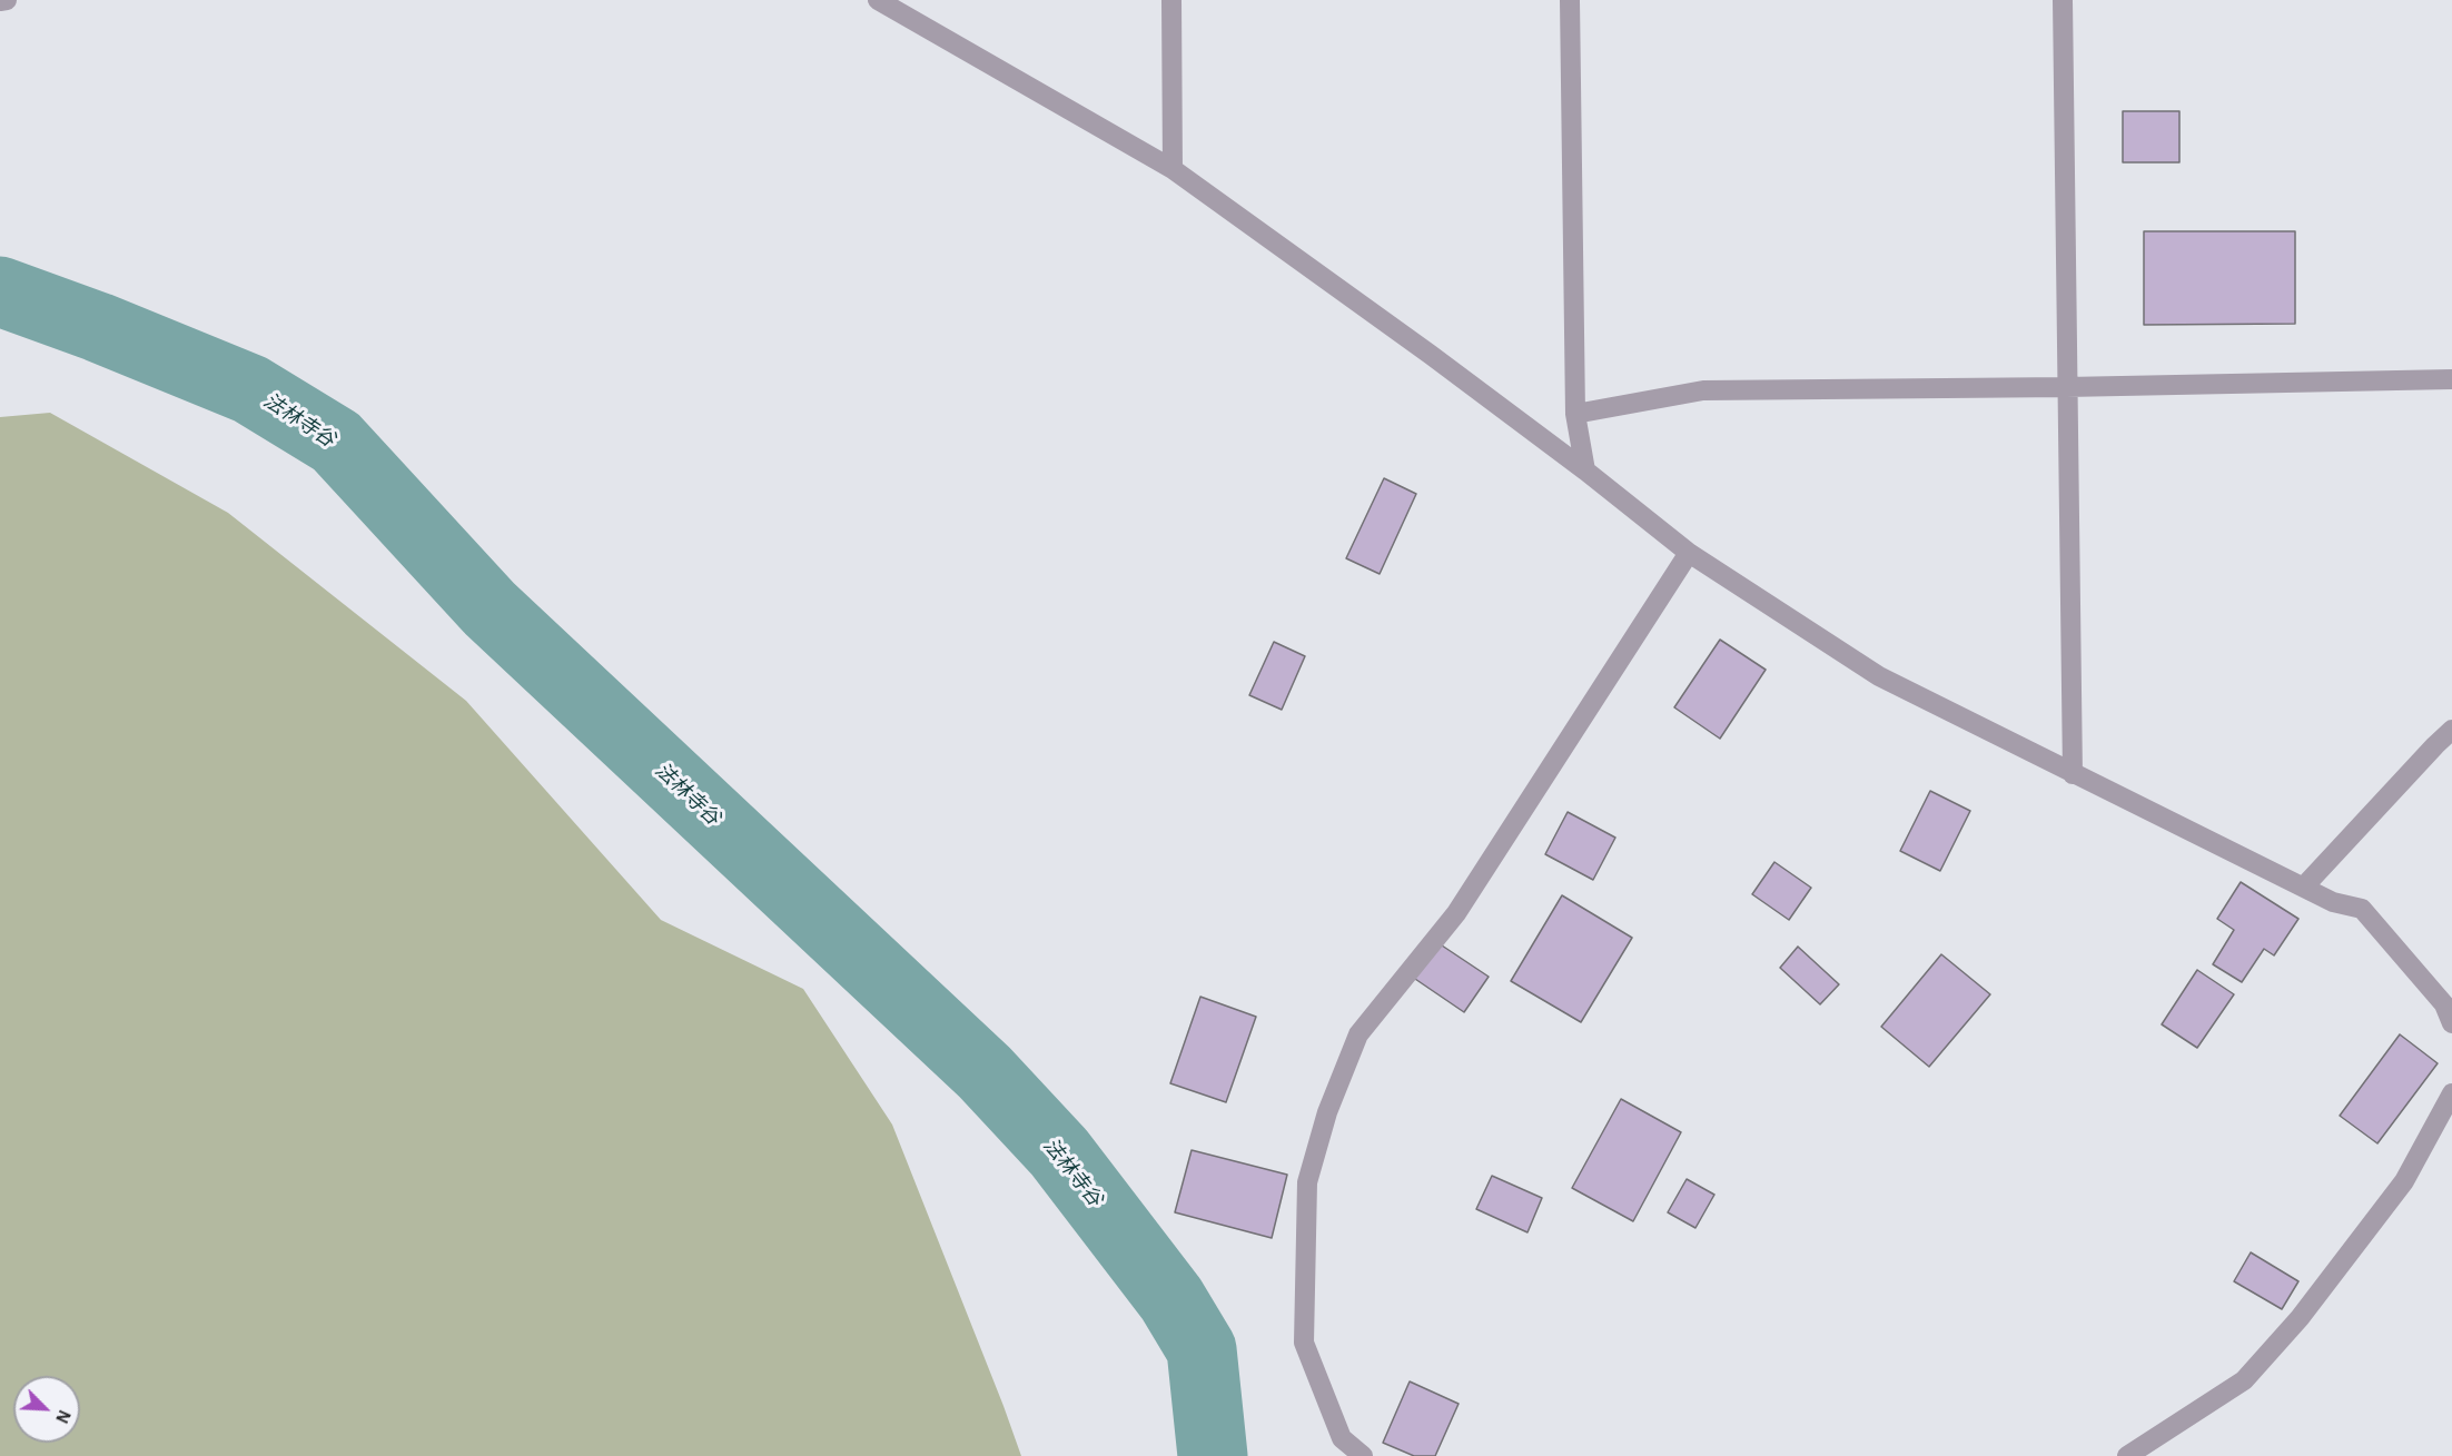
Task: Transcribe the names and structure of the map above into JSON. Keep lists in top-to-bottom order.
{
  "water": ["法林寺谷"],
  "north": "bottom right"
}
